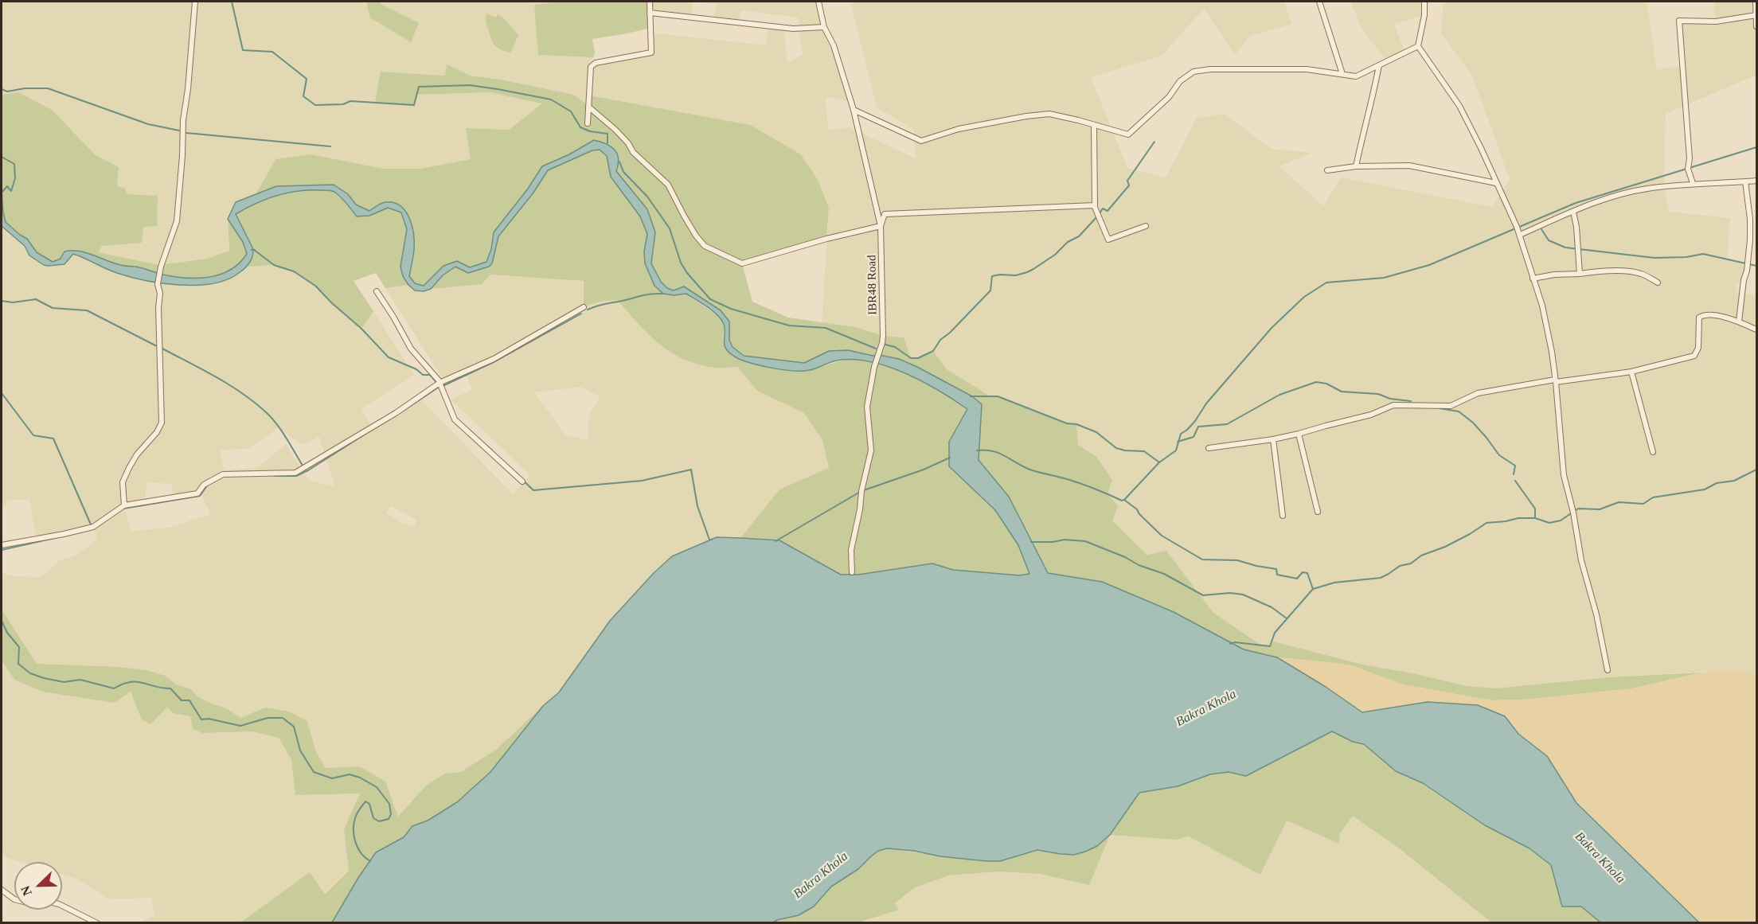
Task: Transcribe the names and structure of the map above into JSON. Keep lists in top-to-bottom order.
{
  "streets": {
    "street": ["IBR48 Road"]
  },
  "water": ["Bakra Khola"],
  "north": "bottom left"
}
